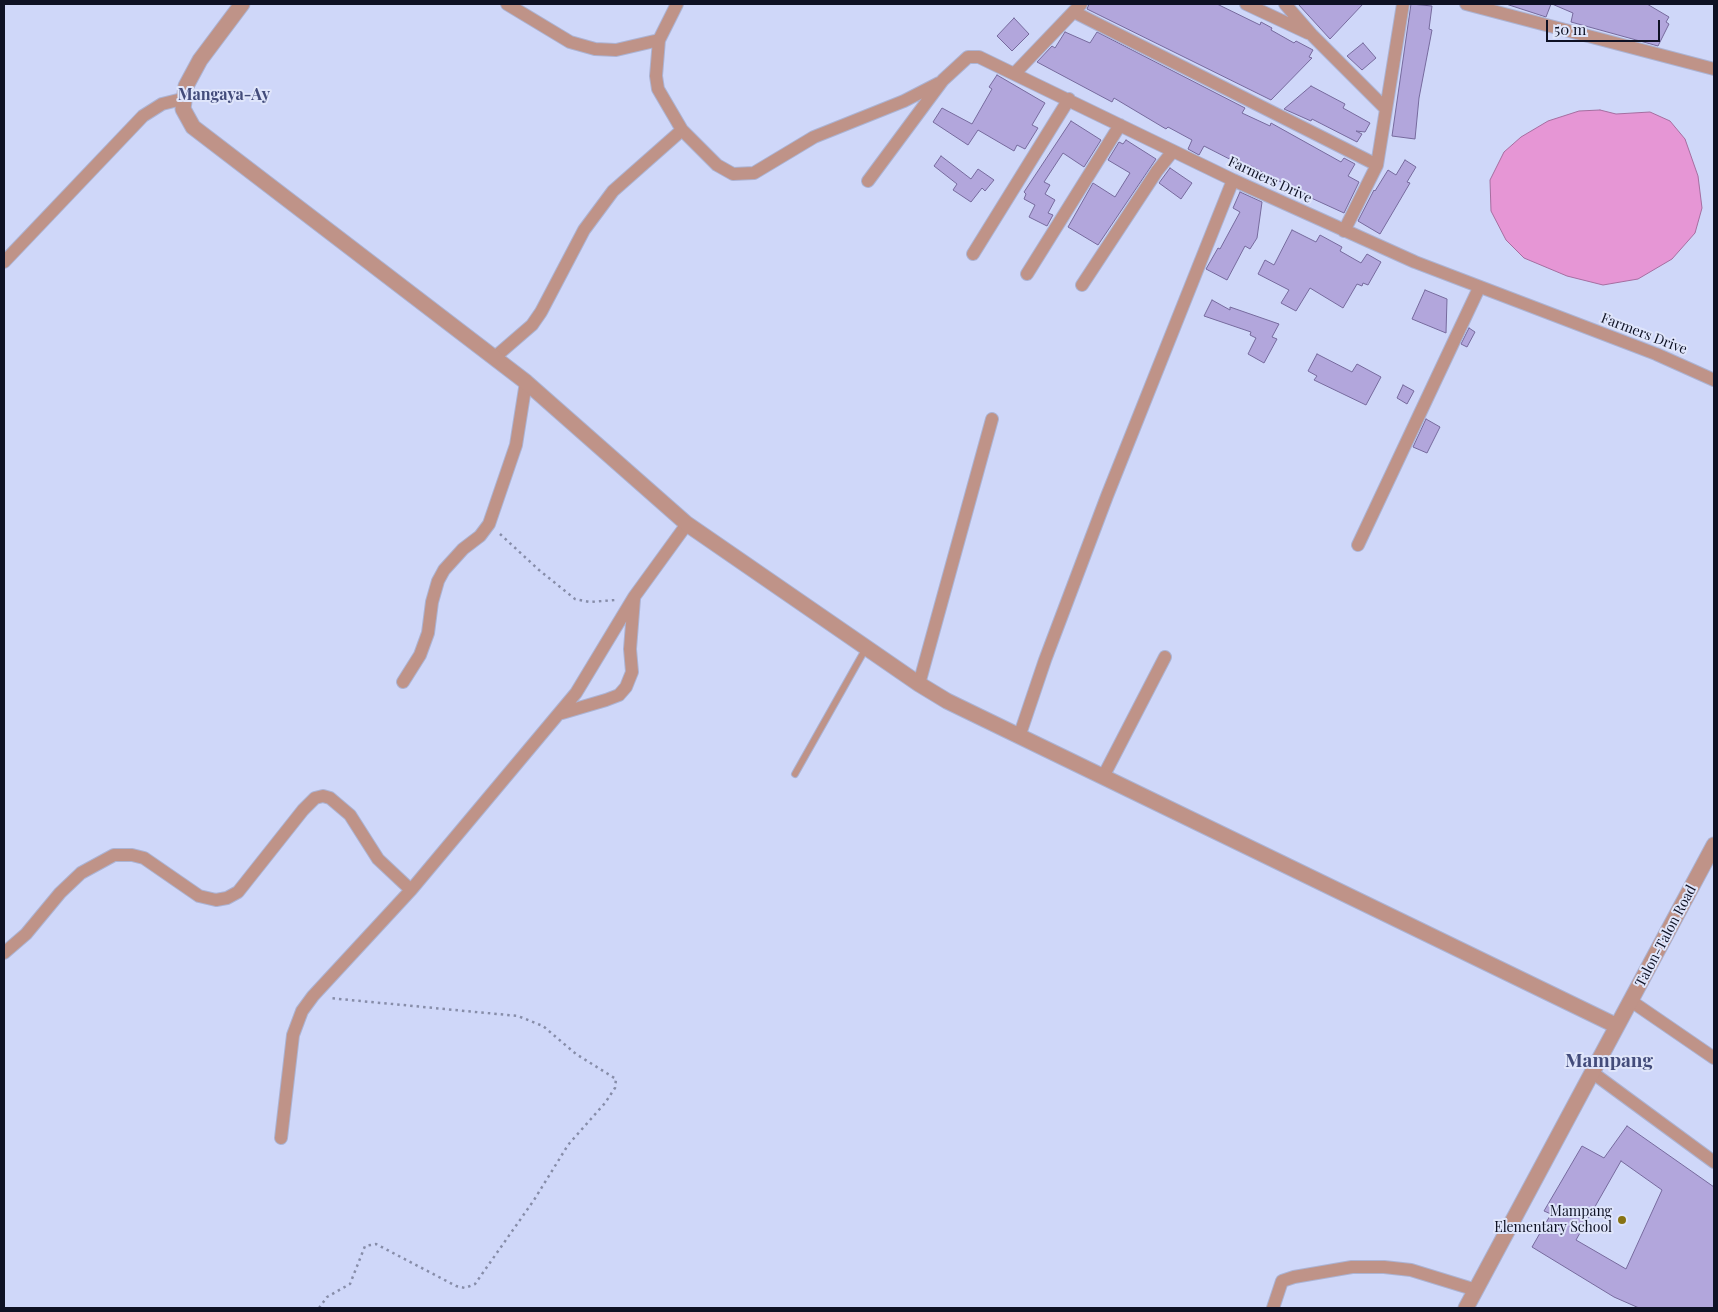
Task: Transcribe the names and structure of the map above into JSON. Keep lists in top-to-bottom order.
{
  "streets": {
    "street": ["Farmers Drive", "Talon-Talon Road"]
  },
  "districts": ["Mangaya-Ay", "Mampang"],
  "places": ["Mampang Elementary School"],
  "scale_bar": "50 m"
}
